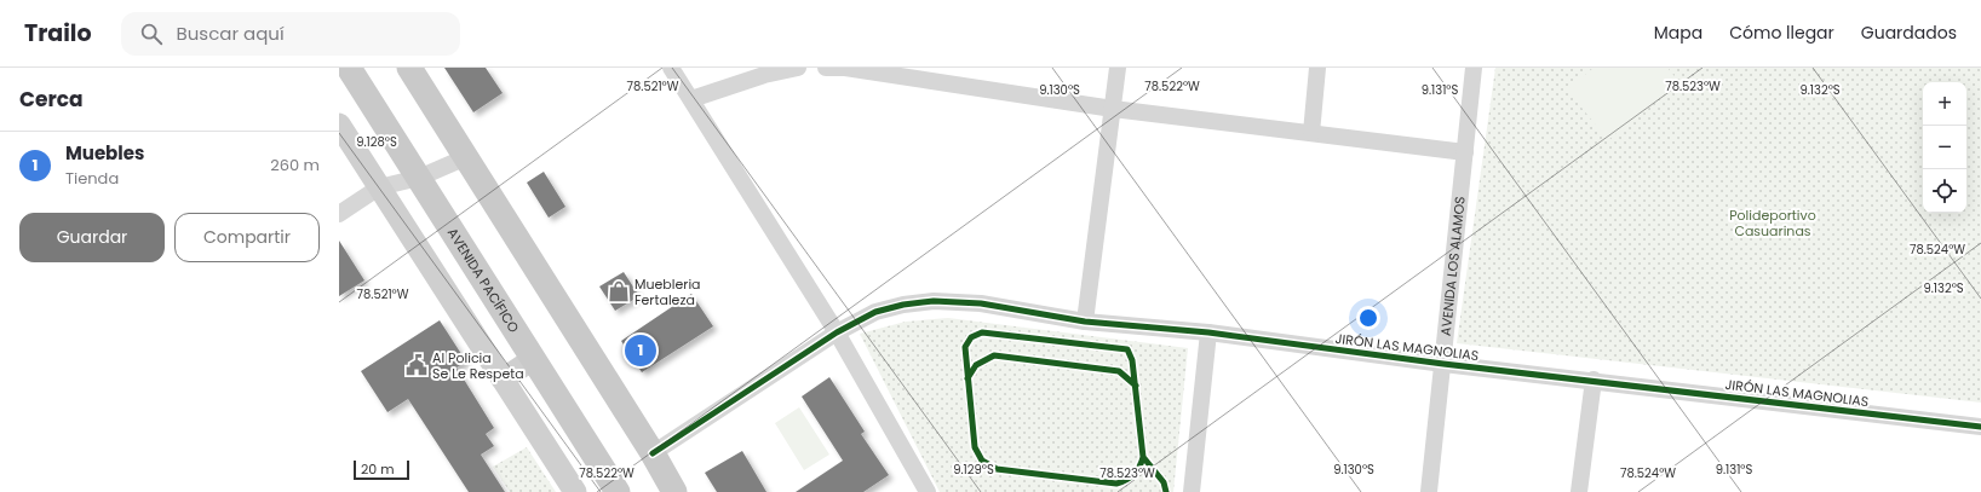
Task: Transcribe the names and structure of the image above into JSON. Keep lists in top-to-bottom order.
{
  "streets": {
    "main road": ["AVENIDA PACÍFICO"],
    "street": ["AVENIDA LOS ALAMOS", "JIRÓN LAS MAGNOLIAS"]
  },
  "crossings": [
    ["AVENIDA LOS ALAMOS", "JIRÓN LAS MAGNOLIAS"]
  ],
  "parks": ["Polideportivo Casuarinas"],
  "places": {
    "shop": ["Muebleria Fertaleza"],
    "public building": ["Al Policia Se Le Respeta"]
  },
  "scale_bar": "20 m",
  "page": {
    "header": "Trailo",
    "search": "Buscar aquí",
    "nav": ["Mapa", "Cómo llegar", "Guardados"],
    "heading": "Cerca",
    "map_buttons": ["+", "−"],
    "list": [
      {
        "mark": "1",
        "name": "Muebles",
        "note": "Tienda",
        "value": "260 m"
      }
    ],
    "buttons": ["Guardar", "Compartir"],
    "pins": "1",
    "scale": "20 m"
  },
  "coordinates": [
    "78.521°W",
    "78.522°W",
    "78.523°W",
    "9.130°S",
    "9.131°S",
    "9.132°S",
    "9.128°S",
    "78.524°W",
    "9.129°S"
  ]
}
